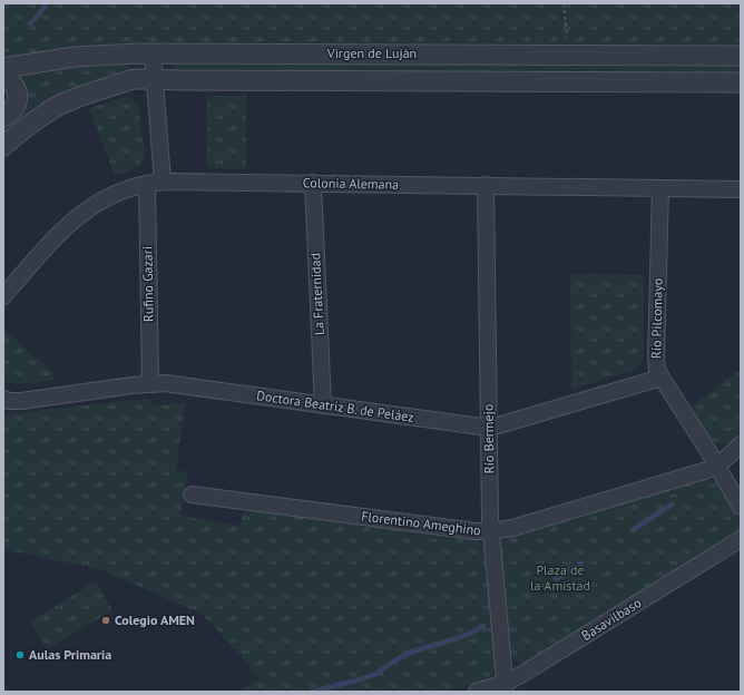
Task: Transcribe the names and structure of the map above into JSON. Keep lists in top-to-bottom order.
{
  "streets": {
    "street": [
      "Virgen de Luján",
      "Colonia Alemana",
      "Rufino Gazari",
      "La Fraternidad",
      "Río Pilcomayo",
      "Doctora Beatriz B. de Peláez",
      "Río Bermejo",
      "Florentino Ameghino",
      "Basavilbaso"
    ]
  },
  "crossings": [
    ["Virgen de Luján", "Rufino Gazari"],
    ["Colonia Alemana", "Rufino Gazari"],
    ["Colonia Alemana", "La Fraternidad"],
    ["Colonia Alemana", "Río Pilcomayo"],
    ["Colonia Alemana", "Río Bermejo"],
    ["Rufino Gazari", "Doctora Beatriz B. de Peláez"],
    ["La Fraternidad", "Doctora Beatriz B. de Peláez"],
    ["Río Pilcomayo", "Doctora Beatriz B. de Peláez"],
    ["Río Pilcomayo", "Florentino Ameghino"],
    ["Doctora Beatriz B. de Peláez", "Río Bermejo"],
    ["Río Bermejo", "Florentino Ameghino"],
    ["Río Bermejo", "Basavilbaso"]
  ],
  "parks": ["Plaza de la Amistad"],
  "places": ["Colegio AMEN", "Aulas Primaria"]
}
